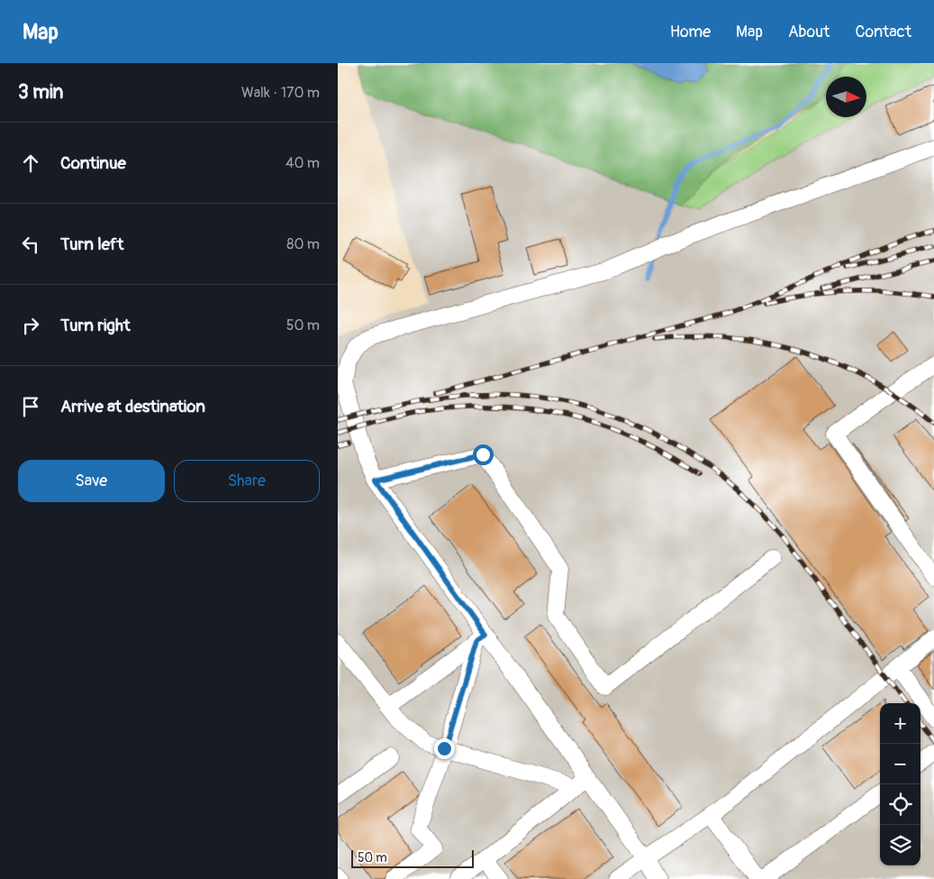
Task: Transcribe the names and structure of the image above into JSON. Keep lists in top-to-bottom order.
{
  "scale_bar": "50 m",
  "north": "right",
  "page": {
    "header": "Map",
    "nav": [
      "Home",
      "Map",
      "About",
      "Contact"
    ],
    "heading": ["3 min", "Walk · 170 m"],
    "list": [
      ["Continue", "40 m"],
      ["Turn left", "80 m"],
      ["Turn right", "50 m"],
      "Arrive at destination"
    ],
    "buttons": ["Save", "Share"],
    "map_buttons": ["+", "−"],
    "scale": "50 m"
  }
}
